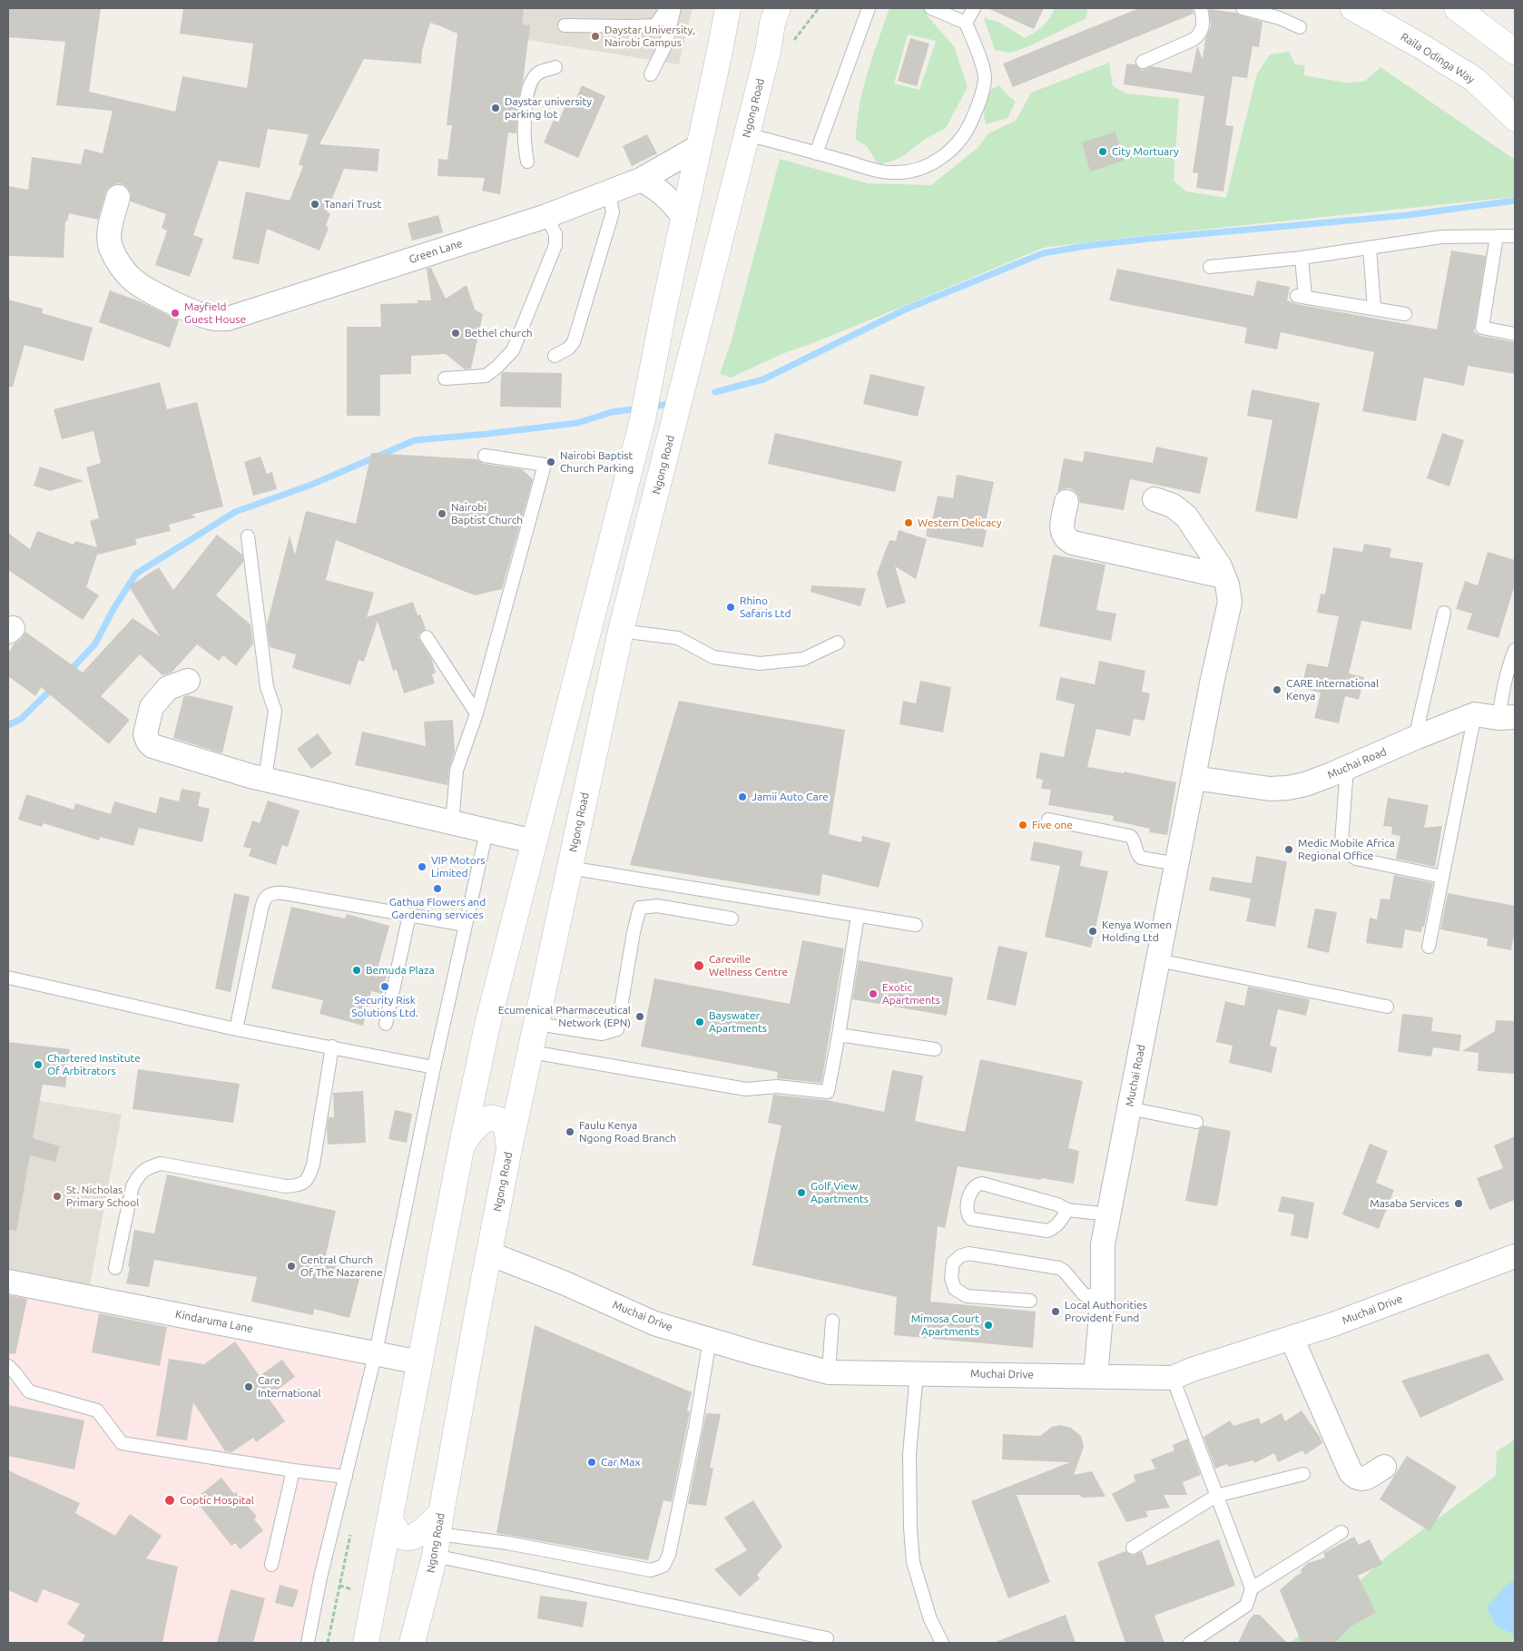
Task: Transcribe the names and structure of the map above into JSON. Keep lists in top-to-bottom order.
{
  "streets": {
    "main road": ["Raila Odinga Way", "Ngong Road"],
    "street": [
      "Green Lane",
      "Muchai Road",
      "Muchai Drive",
      "Kindaruma Lane"
    ]
  },
  "crossings": [
    ["Ngong Road", "Muchai Drive"],
    ["Muchai Road", "Muchai Drive"]
  ],
  "places": [
    "Daystar University, Nairobi Campus",
    "Daystar university parking lot",
    "City Mortuary",
    "Tanari Trust",
    "Mayfield Guest House",
    "Bethel church",
    "Nairobi Baptist Church Parking",
    "Nairobi Baptist Church",
    "Western Delicacy",
    "Rhino Safaris Ltd",
    "CARE International Kenya",
    "Jamii Auto Care",
    "Five one",
    "Medic Mobile Africa Regional Office",
    "VIP Motors Limited",
    "Gathua Flowers and Gardening services",
    "Kenya Women Holding Ltd",
    "Careville Wellness Centre",
    "Bemuda Plaza",
    "Security Risk Solutions Ltd.",
    "Exotic Apartments",
    "Ecumenical Pharmaceutical Network (EPN)",
    "Bayswater Apartments",
    "Chartered Institute Of Arbitrators",
    "Faulu Kenya Ngong Road Branch",
    "Golf View Apartments",
    "St. Nicholas Primary School",
    "Masaba Services",
    "Central Church Of The Nazarene",
    "Local Authorities Provident Fund",
    "Mimosa Court Apartments",
    "Care International",
    "Car Max",
    "Coptic Hospital"
  ]
}
